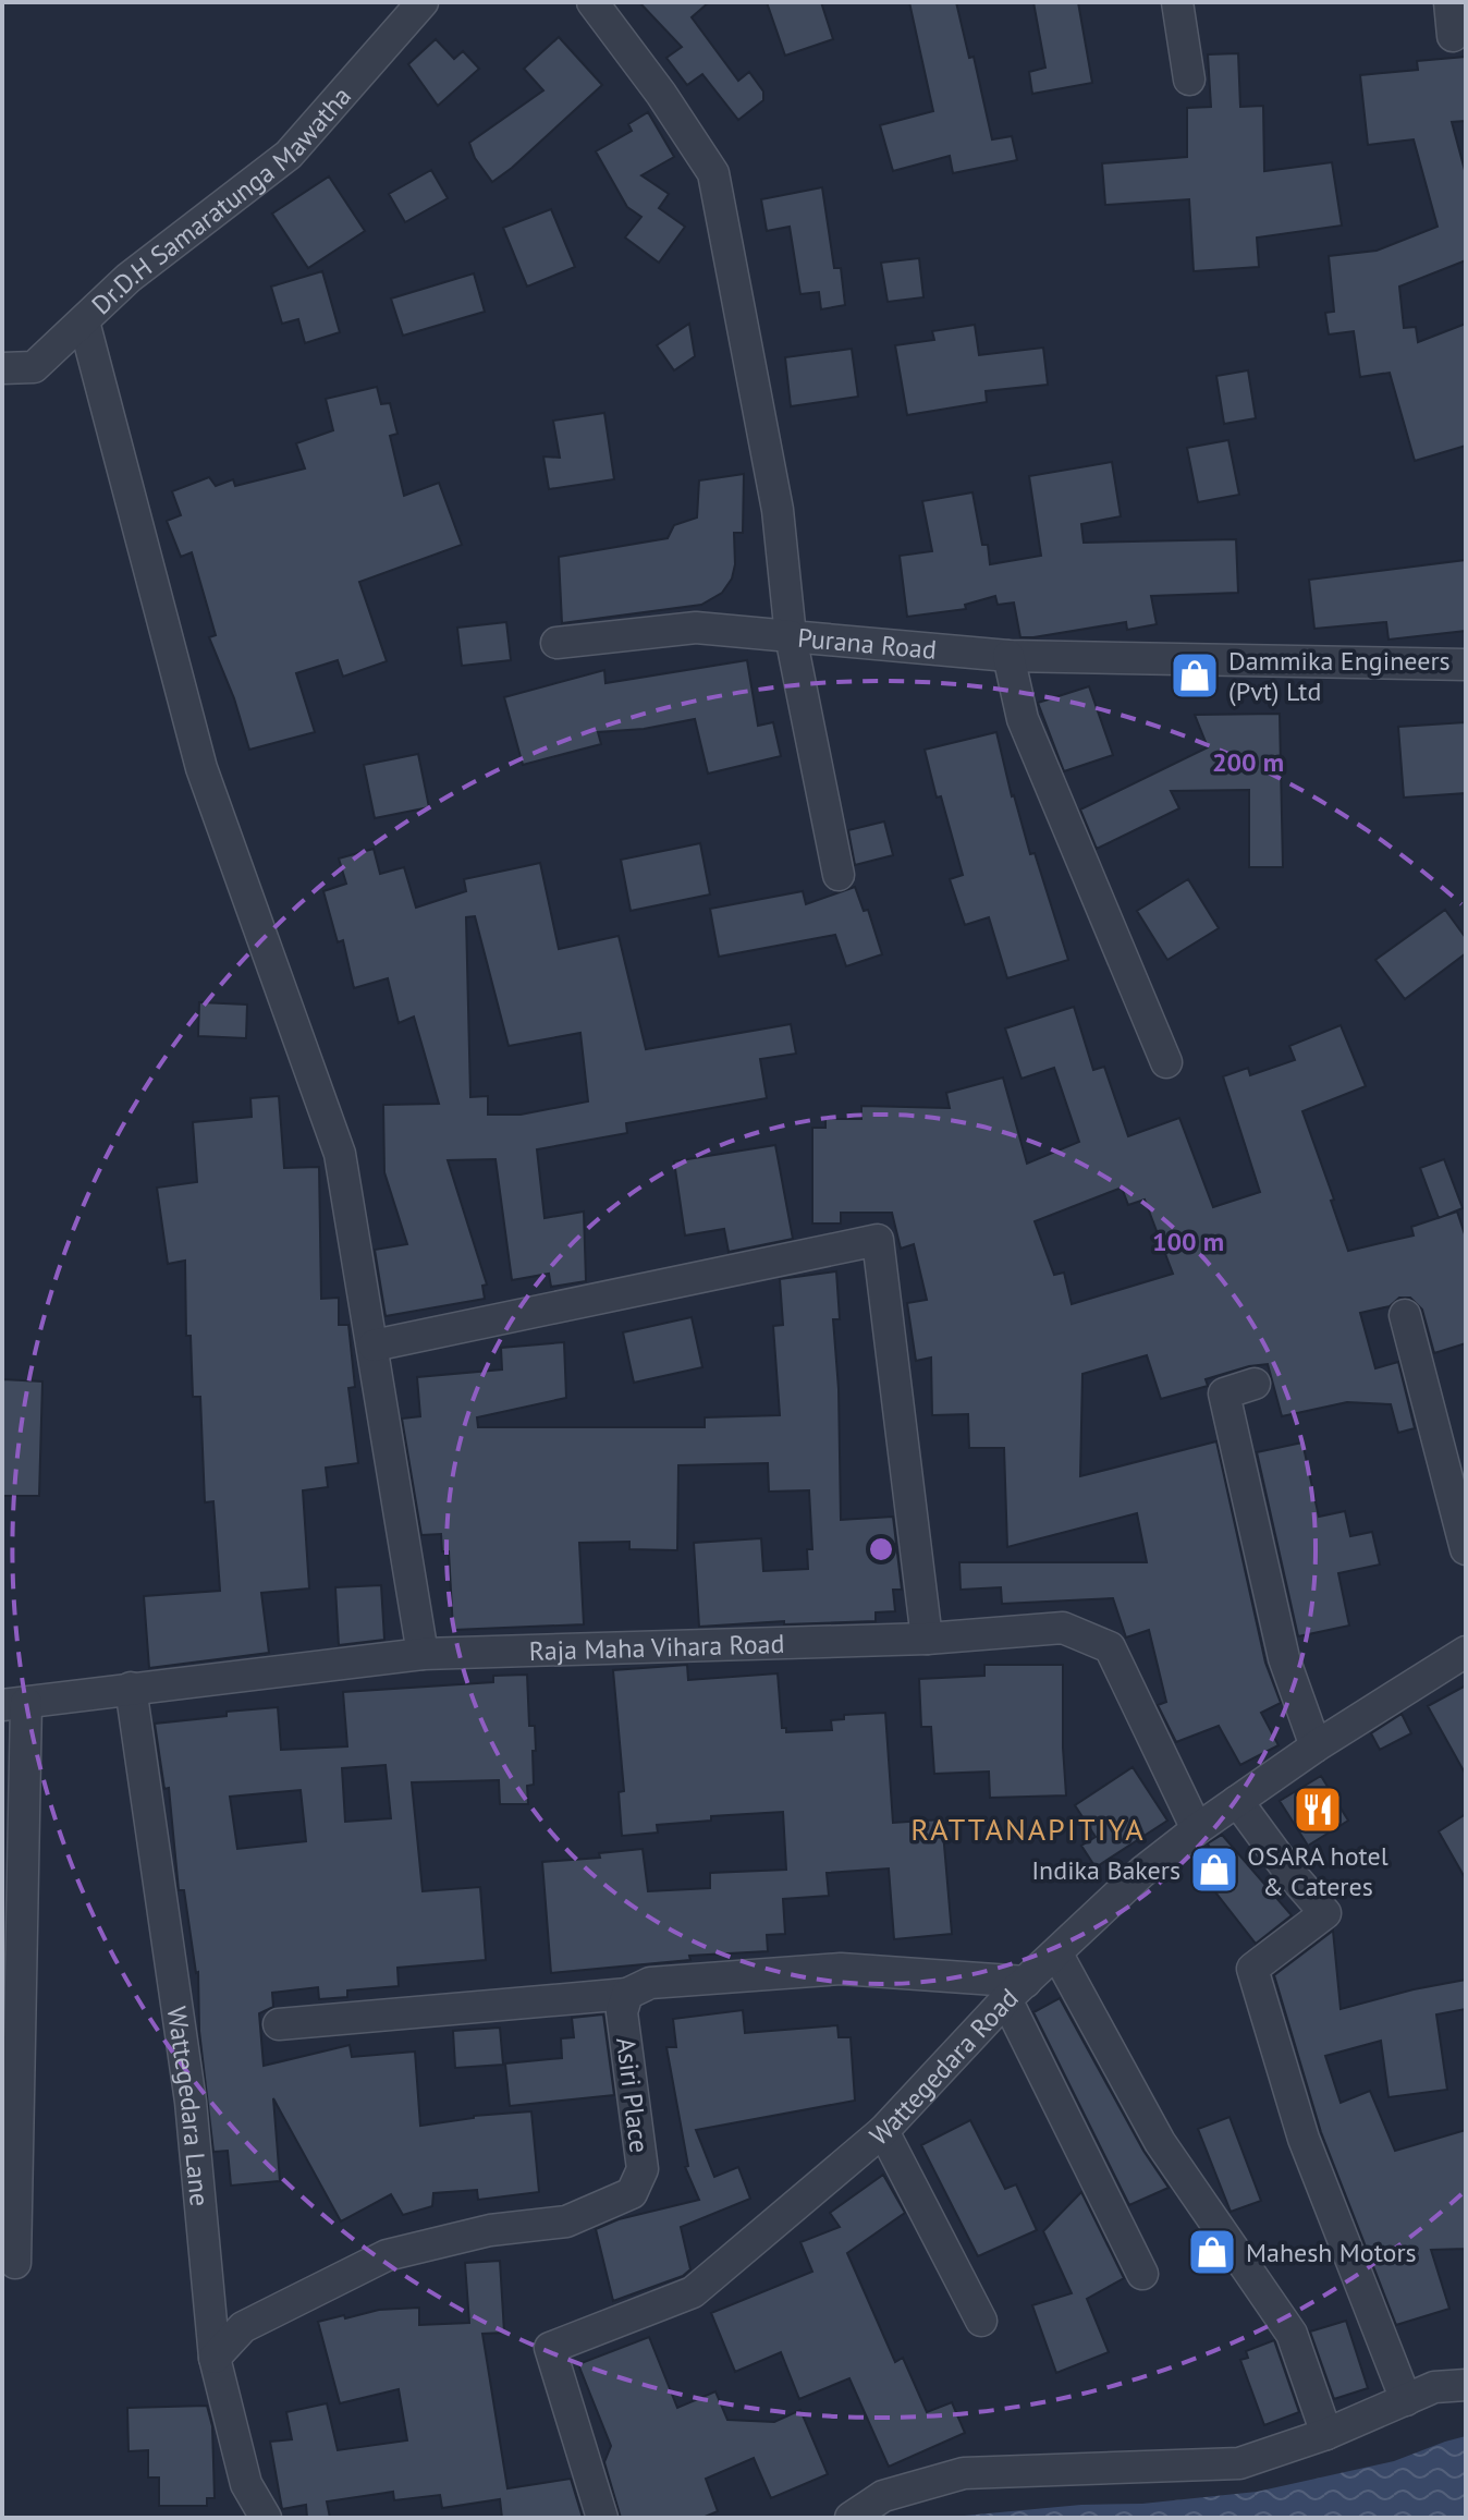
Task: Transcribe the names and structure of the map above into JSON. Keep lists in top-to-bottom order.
{
  "streets": {
    "street": [
      "Dr.D.H Samaratunga Mawatha",
      "Purana Road",
      "Raja Maha Vihara Road",
      "Wattegedara Road",
      "Asiri Place",
      "Wattegedara Lane"
    ]
  },
  "crossings": [
    ["Raja Maha Vihara Road", "Wattegedara Road"],
    ["Raja Maha Vihara Road", "Wattegedara Lane"],
    ["Asiri Place", "Wattegedara Lane"]
  ],
  "districts": ["RATTANAPITIYA"],
  "places": {
    "shop": ["Dammika Engineers (Pvt) Ltd", "Indika Bakers", "Mahesh Motors"],
    "restaurant": ["OSARA hotel & Cateres"]
  },
  "rings": ["200 m", "100 m"]
}
